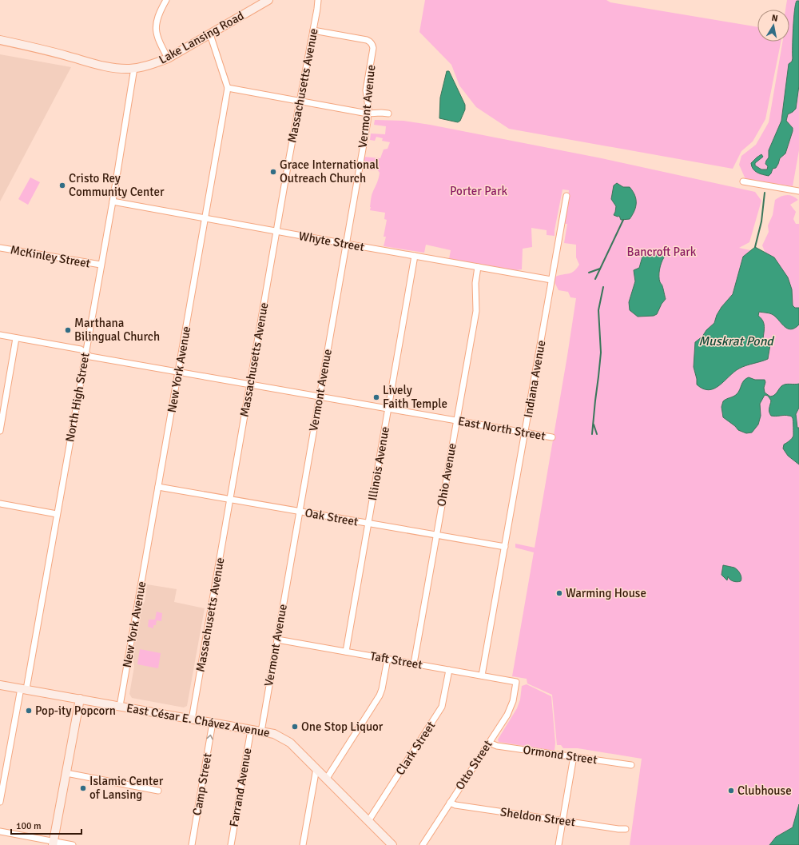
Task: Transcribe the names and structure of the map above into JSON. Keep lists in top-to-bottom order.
{
  "streets": {
    "street": [
      "Lake Lansing Road",
      "Massachusetts Avenue",
      "Vermont Avenue",
      "Whyte Street",
      "McKinley Street",
      "New York Avenue",
      "Indiana Avenue",
      "North High Street",
      "East North Street",
      "Illinois Avenue",
      "Ohio Avenue",
      "Oak Street",
      "Taft Street",
      "East César E. Chávez Avenue",
      "Clark Street",
      "Ormond Street",
      "Otto Street",
      "Camp Street",
      "Farrand Avenue",
      "Sheldon Street"
    ]
  },
  "crossings": [
    ["Lake Lansing Road", "New York Avenue"],
    ["Lake Lansing Road", "North High Street"],
    ["Massachusetts Avenue", "Vermont Avenue"],
    ["Massachusetts Avenue", "Whyte Street"],
    ["Massachusetts Avenue", "East North Street"],
    ["Massachusetts Avenue", "Oak Street"],
    ["Massachusetts Avenue", "East César E. Chávez Avenue"],
    ["Vermont Avenue", "Whyte Street"],
    ["Vermont Avenue", "East North Street"],
    ["Vermont Avenue", "Oak Street"],
    ["Vermont Avenue", "Taft Street"],
    ["Vermont Avenue", "East César E. Chávez Avenue"],
    ["Whyte Street", "New York Avenue"],
    ["Whyte Street", "Indiana Avenue"],
    ["Whyte Street", "North High Street"],
    ["Whyte Street", "Illinois Avenue"],
    ["Whyte Street", "Ohio Avenue"],
    ["McKinley Street", "North High Street"],
    ["New York Avenue", "East North Street"],
    ["New York Avenue", "Oak Street"],
    ["New York Avenue", "East César E. Chávez Avenue"],
    ["Indiana Avenue", "East North Street"],
    ["Indiana Avenue", "Oak Street"],
    ["Indiana Avenue", "Taft Street"],
    ["North High Street", "East North Street"],
    ["North High Street", "East César E. Chávez Avenue"],
    ["East North Street", "Illinois Avenue"],
    ["East North Street", "Ohio Avenue"],
    ["Illinois Avenue", "Oak Street"],
    ["Illinois Avenue", "Taft Street"],
    ["Ohio Avenue", "Oak Street"],
    ["Ohio Avenue", "Taft Street"],
    ["Taft Street", "Clark Street"],
    ["Taft Street", "Otto Street"],
    ["East César E. Chávez Avenue", "Clark Street"],
    ["East César E. Chávez Avenue", "Camp Street"],
    ["East César E. Chávez Avenue", "Farrand Avenue"],
    ["Ormond Street", "Otto Street"],
    ["Otto Street", "Sheldon Street"]
  ],
  "one_way": ["Camp Street"],
  "water": ["Muskrat Pond"],
  "parks": ["Porter Park", "Bancroft Park"],
  "places": [
    "Grace International Outreach Church",
    "Cristo Rey Community Center",
    "Marthana Bilingual Church",
    "Lively Faith Temple",
    "Warming House",
    "Pop-ity Popcorn",
    "One Stop Liquor",
    "Islamic Center of Lansing",
    "Clubhouse"
  ],
  "scale_bar": "100 m",
  "north": "top"
}
